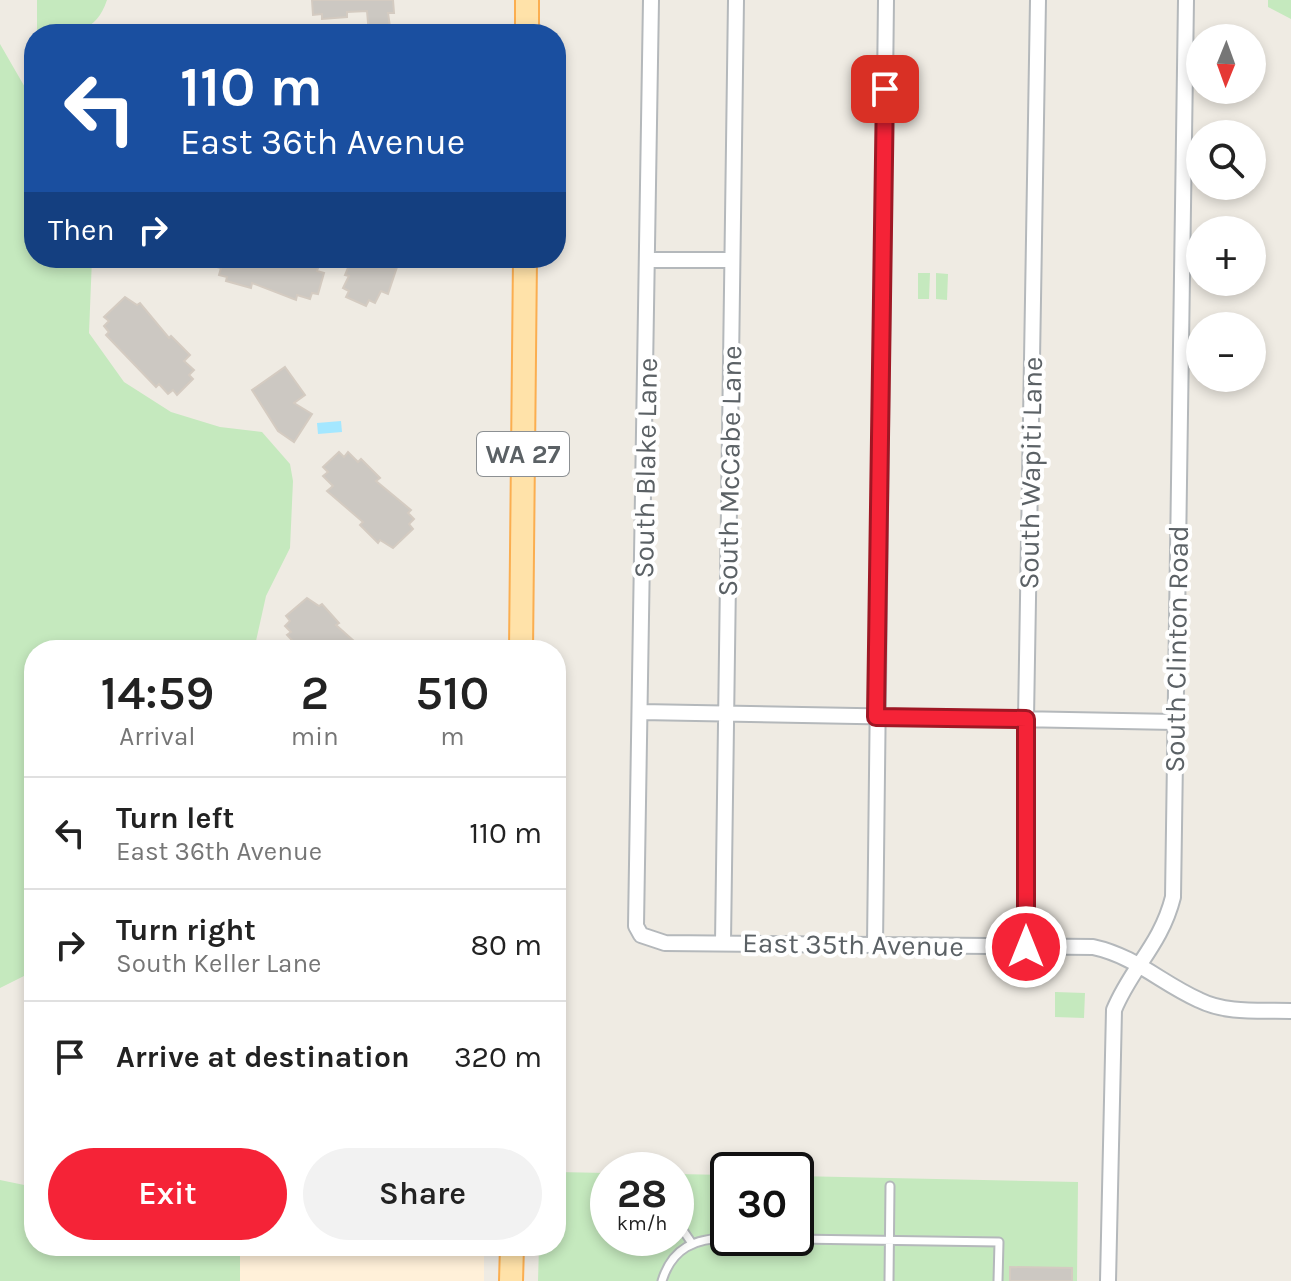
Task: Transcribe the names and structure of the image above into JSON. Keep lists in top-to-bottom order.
{
  "streets": {
    "main road": ["WA 27"],
    "street": [
      "South Blake Lane",
      "South McCabe Lane",
      "South Wapiti Lane",
      "South Clinton Road",
      "East 35th Avenue"
    ]
  },
  "crossings": [
    ["South Blake Lane", "East 35th Avenue"],
    ["South McCabe Lane", "East 35th Avenue"],
    ["South Wapiti Lane", "East 35th Avenue"],
    ["South Clinton Road", "East 35th Avenue"]
  ],
  "north": "bottom",
  "page": {
    "map_buttons": ["+", "−"],
    "turn": ["110 m", "East 36th Avenue"],
    "then": "Then",
    "eta": [
      "14:59",
      "Arrival",
      "2",
      "min",
      "510",
      "m"
    ],
    "list": [
      {
        "name": "Turn left",
        "note": "East 36th Avenue",
        "value": "110 m"
      },
      {
        "name": "Turn right",
        "note": "South Keller Lane",
        "value": "80 m"
      },
      {
        "name": "Arrive at destination",
        "value": "320 m"
      }
    ],
    "buttons": ["Exit", "Share"],
    "speed": "28 km/h",
    "limit": "30"
  }
}
